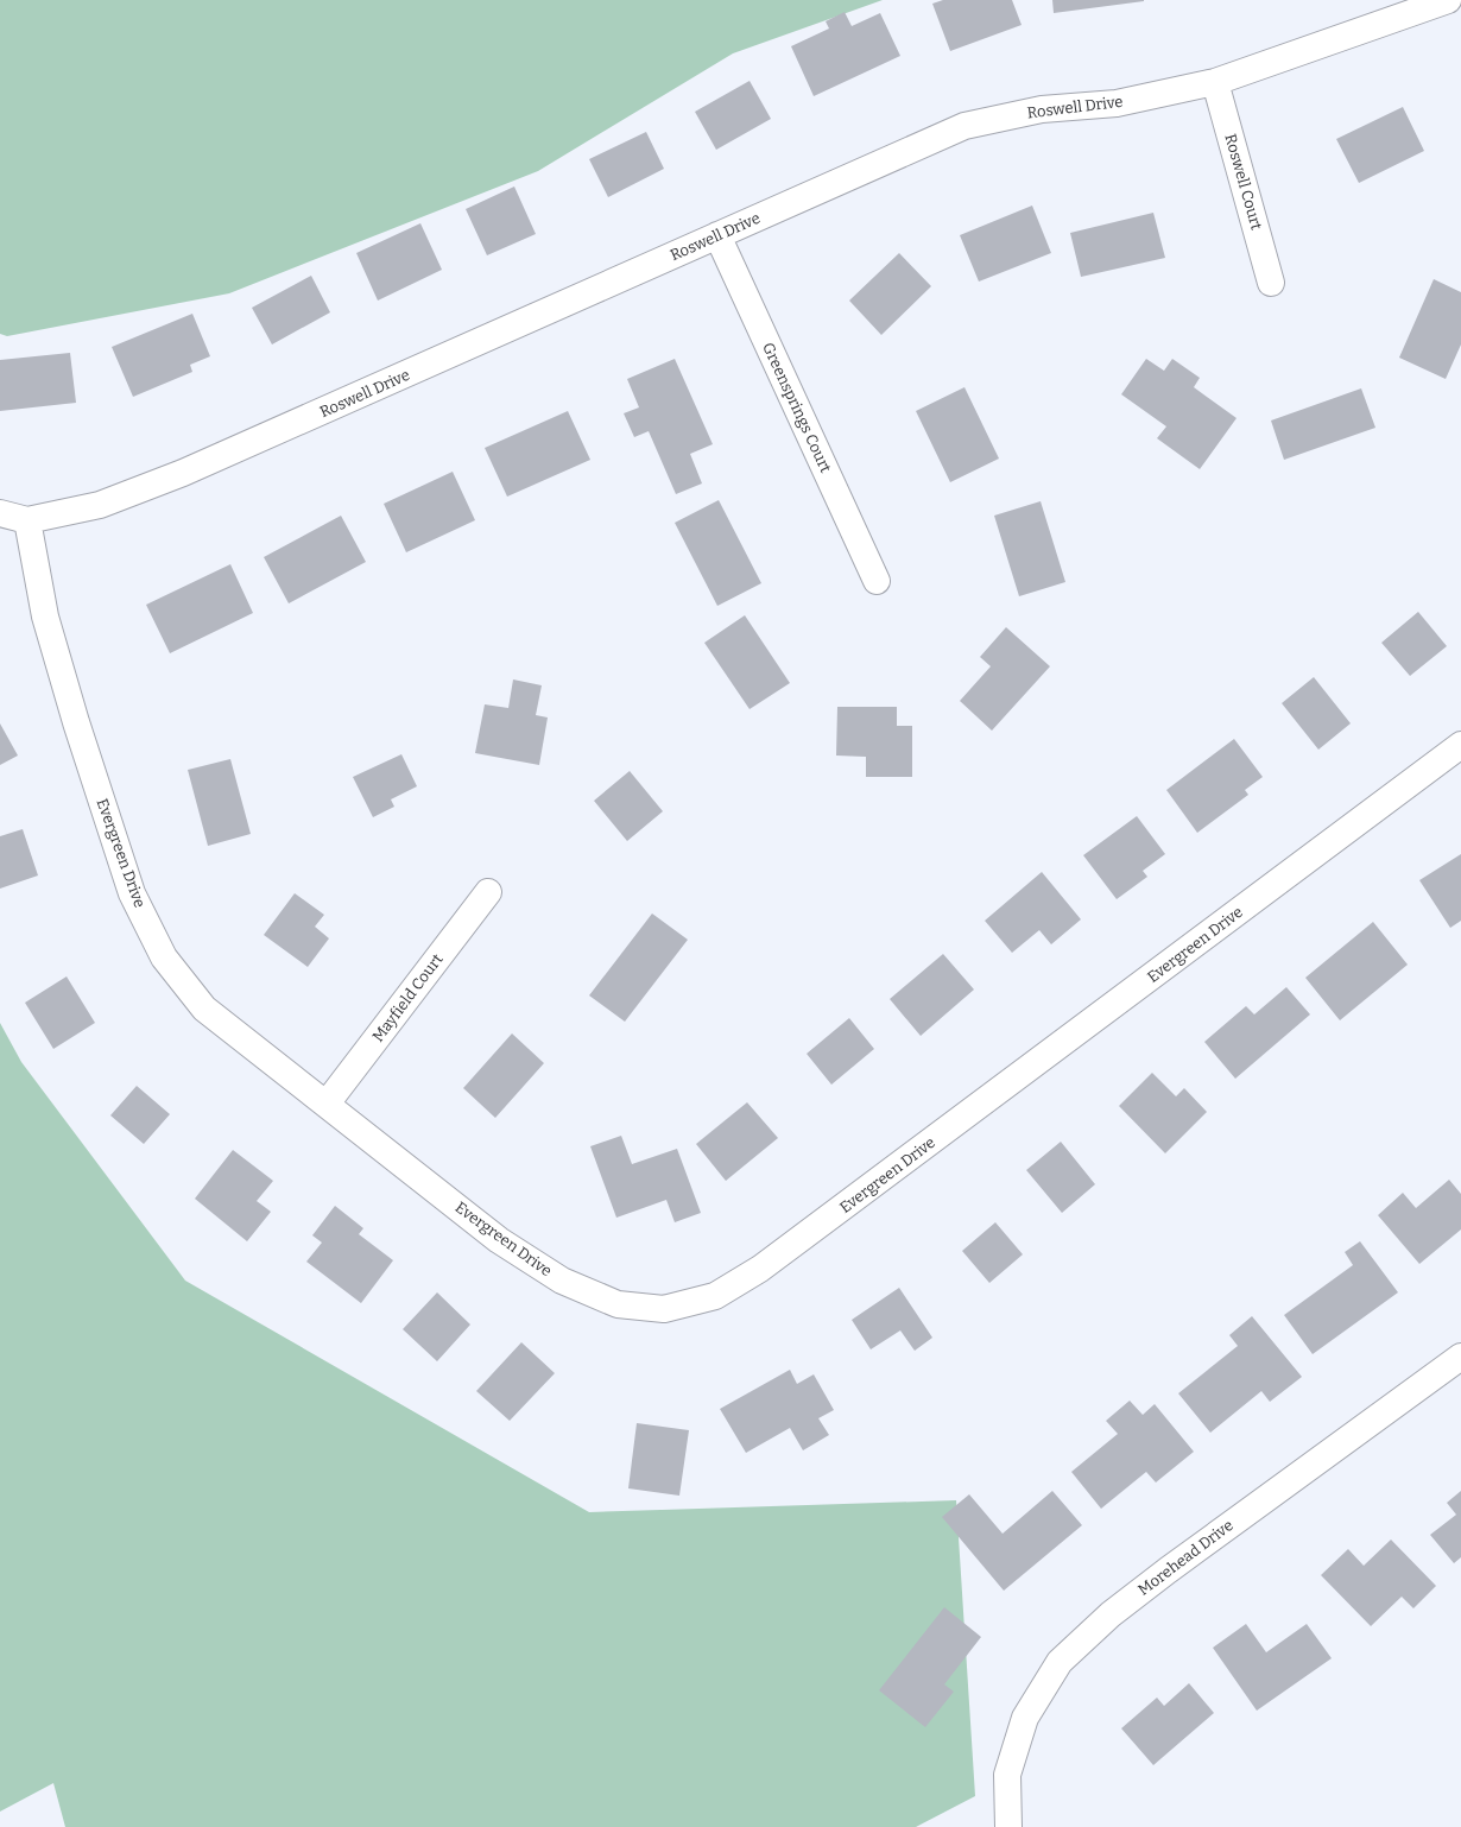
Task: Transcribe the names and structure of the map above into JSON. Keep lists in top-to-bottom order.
{
  "streets": {
    "street": [
      "Roswell Drive",
      "Roswell Court",
      "Greensprings Court",
      "Evergreen Drive",
      "Mayfield Court",
      "Morehead Drive"
    ]
  },
  "crossings": [
    ["Roswell Drive", "Roswell Court"],
    ["Roswell Drive", "Greensprings Court"],
    ["Roswell Drive", "Evergreen Drive"],
    ["Evergreen Drive", "Mayfield Court"]
  ]
}
